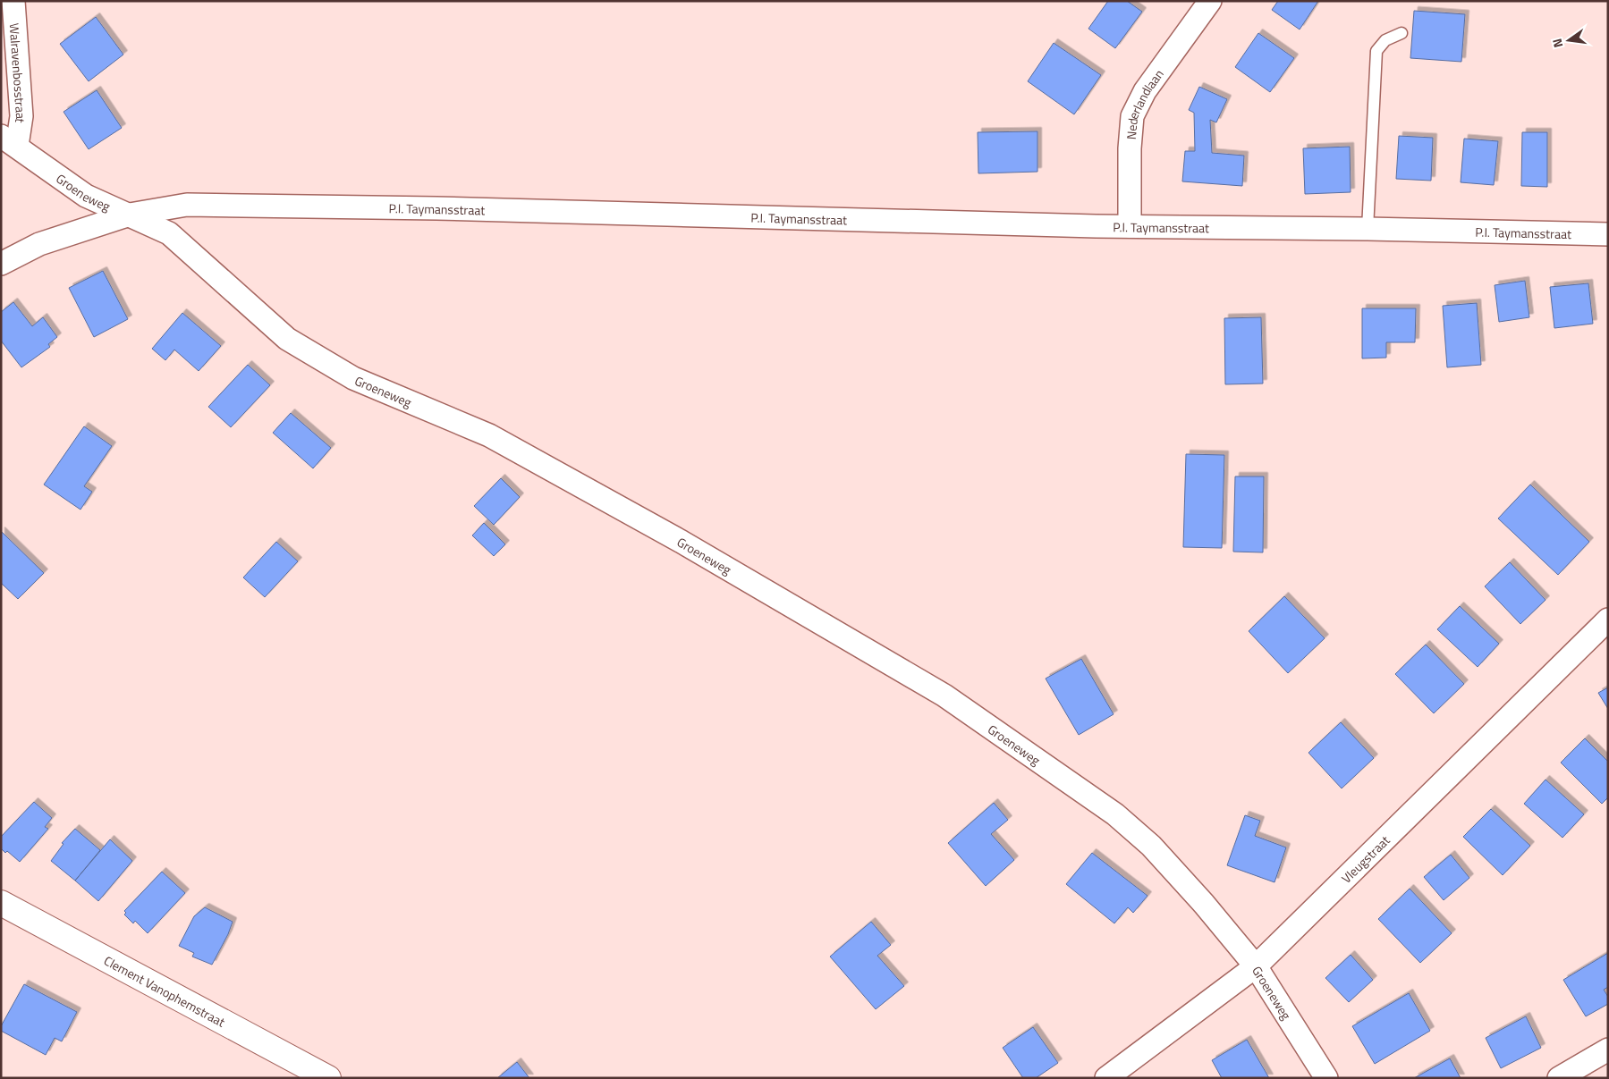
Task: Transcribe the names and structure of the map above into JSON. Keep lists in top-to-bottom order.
{
  "streets": {
    "street": [
      "Walravenbosstraat",
      "Nederlandlaan",
      "Groeneweg",
      "P.I. Taymansstraat",
      "Vleugstraat",
      "Clement Vanophemstraat"
    ]
  },
  "crossings": [
    ["Walravenbosstraat", "Groeneweg"],
    ["Nederlandlaan", "P.I. Taymansstraat"],
    ["Groeneweg", "P.I. Taymansstraat"],
    ["Groeneweg", "Vleugstraat"]
  ],
  "north": "left"
}
